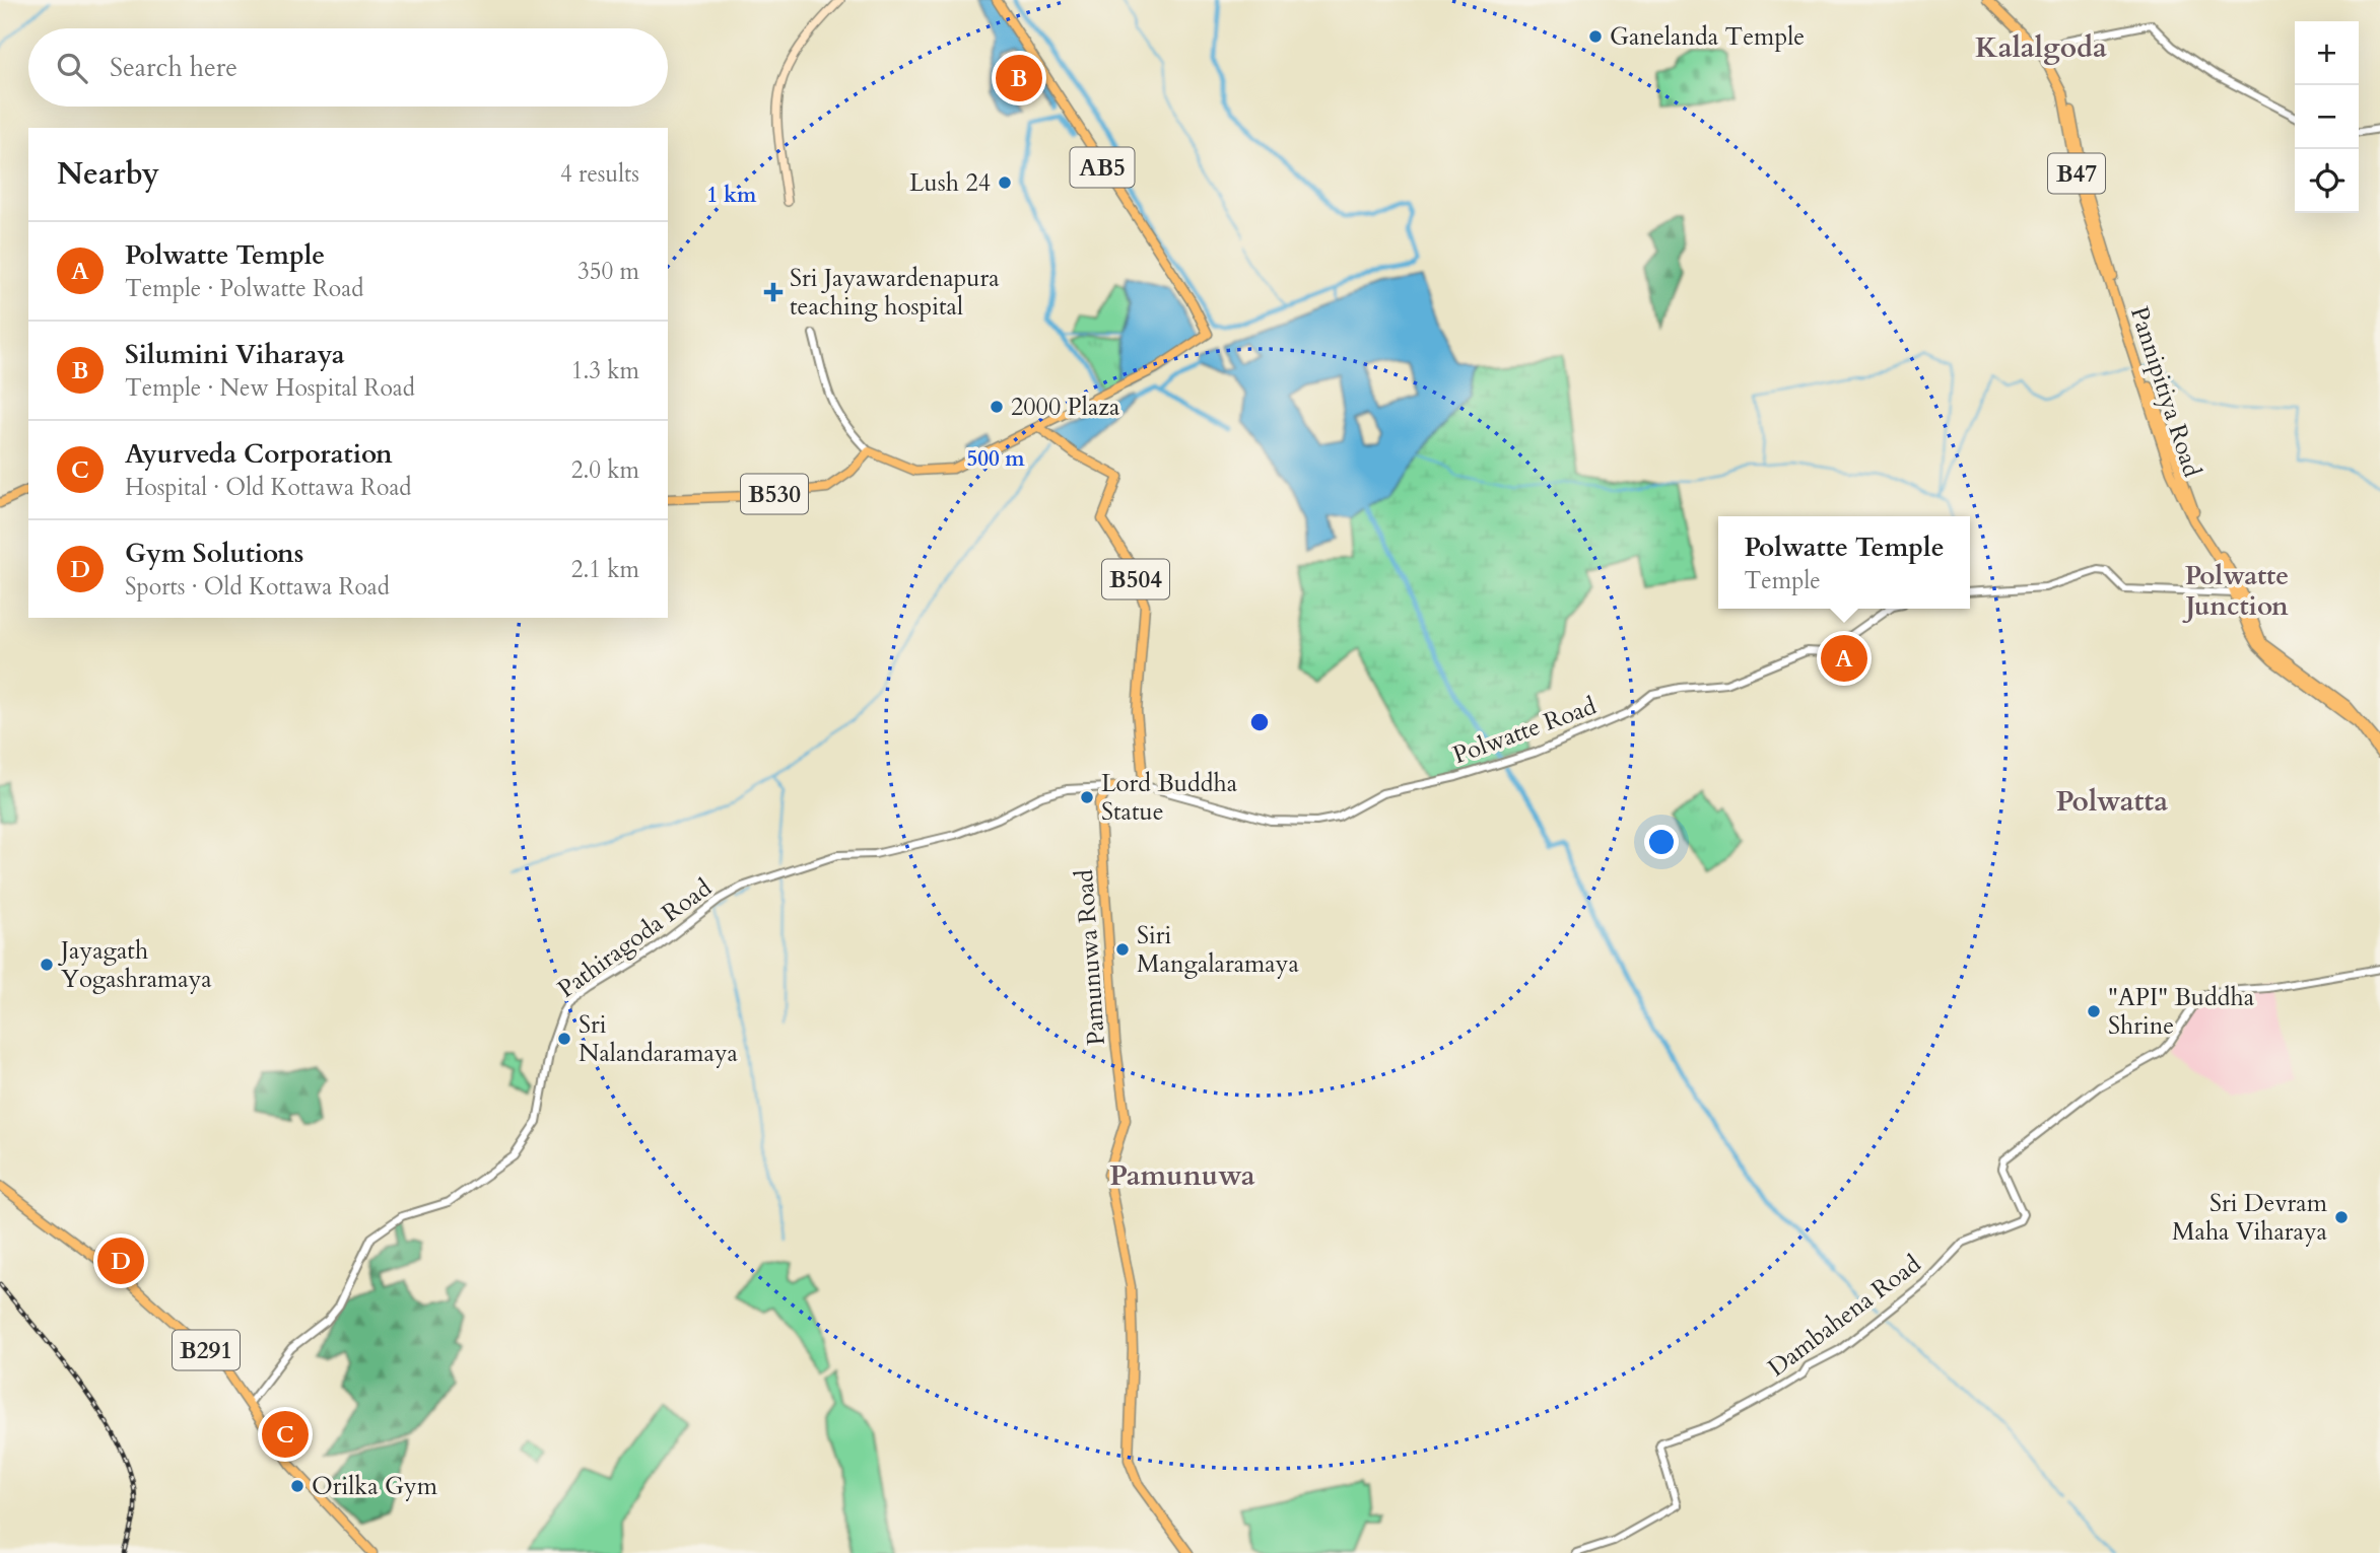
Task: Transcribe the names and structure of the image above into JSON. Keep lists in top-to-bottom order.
{
  "streets": {
    "main road": [
      "AB5",
      "B47",
      "Pannipitiya Road",
      "B530",
      "B504",
      "Pamunuwa Road",
      "B291"
    ],
    "street": ["Polwatte Road", "Pathiragoda Road", "Dambahena Road"]
  },
  "crossings": [
    ["AB5", "B530"],
    ["AB5", "B504"],
    ["B504", "Polwatte Road"],
    ["Pathiragoda Road", "Pamunuwa Road"],
    ["Pathiragoda Road", "B291"]
  ],
  "districts": [
    "Kalalgoda",
    "Polwatte Junction",
    "Polwatta",
    "Pamunuwa"
  ],
  "places": {
    "other": [
      "Ganelanda Temple",
      "Lush 24",
      "2000 Plaza",
      "Lord Buddha Statue",
      "Siri Mangalaramaya",
      "Jayagath Yogashramaya",
      "\"API\" Buddha Shrine",
      "Sri Nalandaramaya",
      "Sri Devram Maha Viharaya",
      "Orilka Gym"
    ],
    "health": ["Sri Jayawardenapura teaching hospital"]
  },
  "page": {
    "map_buttons": ["+", "−"],
    "search": "Search here",
    "pins": [
      "B",
      "A",
      "D",
      "C"
    ],
    "heading": ["Nearby", "4 results"],
    "list": [
      {
        "mark": "A",
        "name": "Polwatte Temple",
        "note": "Temple · Polwatte Road",
        "value": "350 m"
      },
      {
        "mark": "B",
        "name": "Silumini Viharaya",
        "note": "Temple · New Hospital Road",
        "value": "1.3 km"
      },
      {
        "mark": "C",
        "name": "Ayurveda Corporation",
        "note": "Hospital · Old Kottawa Road",
        "value": "2.0 km"
      },
      {
        "mark": "D",
        "name": "Gym Solutions",
        "note": "Sports · Old Kottawa Road",
        "value": "2.1 km"
      }
    ],
    "popup": ["Polwatte Temple", "Temple"]
  },
  "rings": ["1 km", "500 m"]
}
